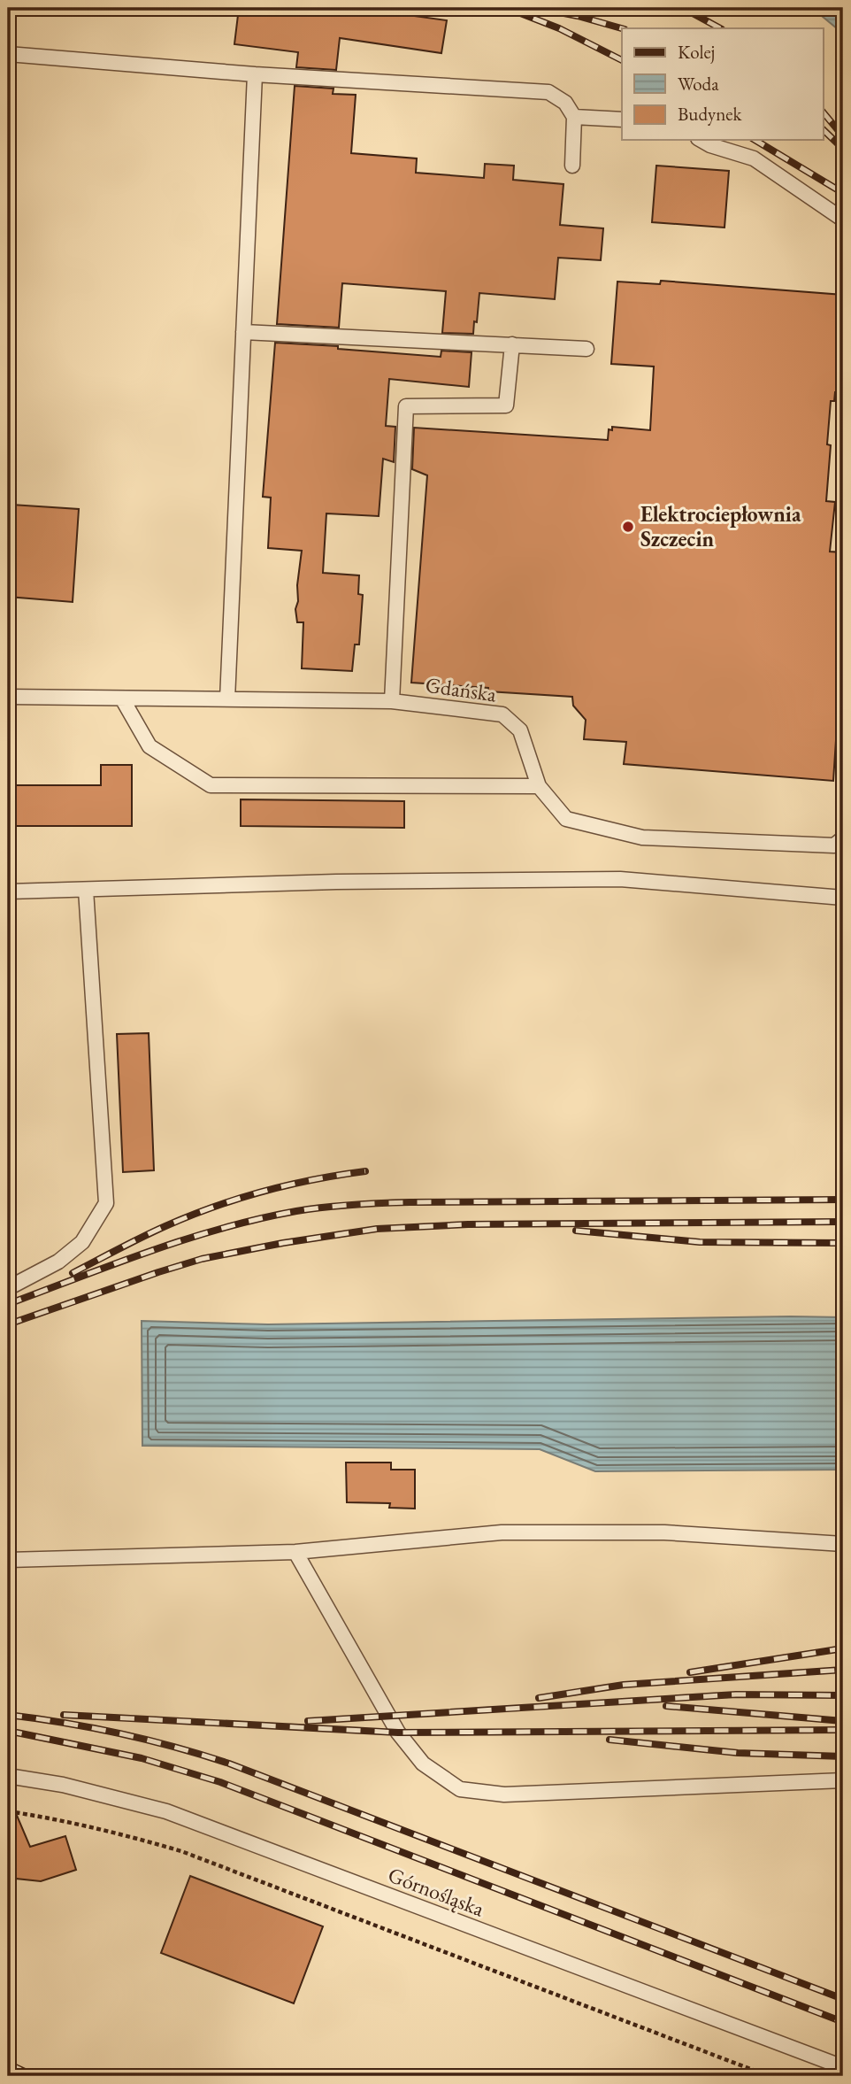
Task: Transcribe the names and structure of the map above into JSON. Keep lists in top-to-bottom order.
{
  "streets": {
    "lane": ["Gdańska", "Górnośląska"]
  },
  "places": ["Elektrociepłownia Szczecin"],
  "legend": ["Kolej", "Woda", "Budynek"]
}
